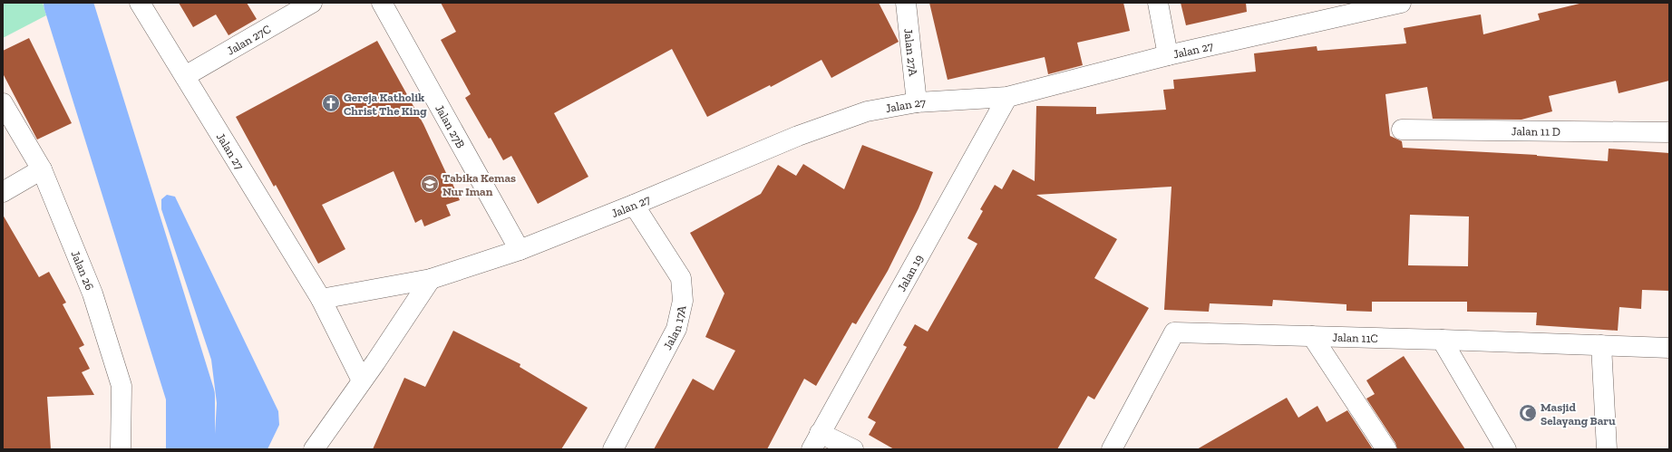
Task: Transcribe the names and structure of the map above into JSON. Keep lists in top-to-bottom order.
{
  "streets": {
    "street": [
      "Jalan 27C",
      "Jalan 27",
      "Jalan 27A",
      "Jalan 27B",
      "Jalan 11 D",
      "Jalan 26",
      "Jalan 19",
      "Jalan 17A",
      "Jalan 11C"
    ]
  },
  "crossings": [
    ["Jalan 27C", "Jalan 27"],
    ["Jalan 27", "Jalan 27A"],
    ["Jalan 27", "Jalan 27B"],
    ["Jalan 27", "Jalan 19"],
    ["Jalan 27", "Jalan 17A"]
  ],
  "places": {
    "church": ["Gereja Katholik Christ The King"],
    "school or university": ["Tabika Kemas Nur Iman"],
    "mosque": ["Masjid Selayang Baru"]
  }
}
